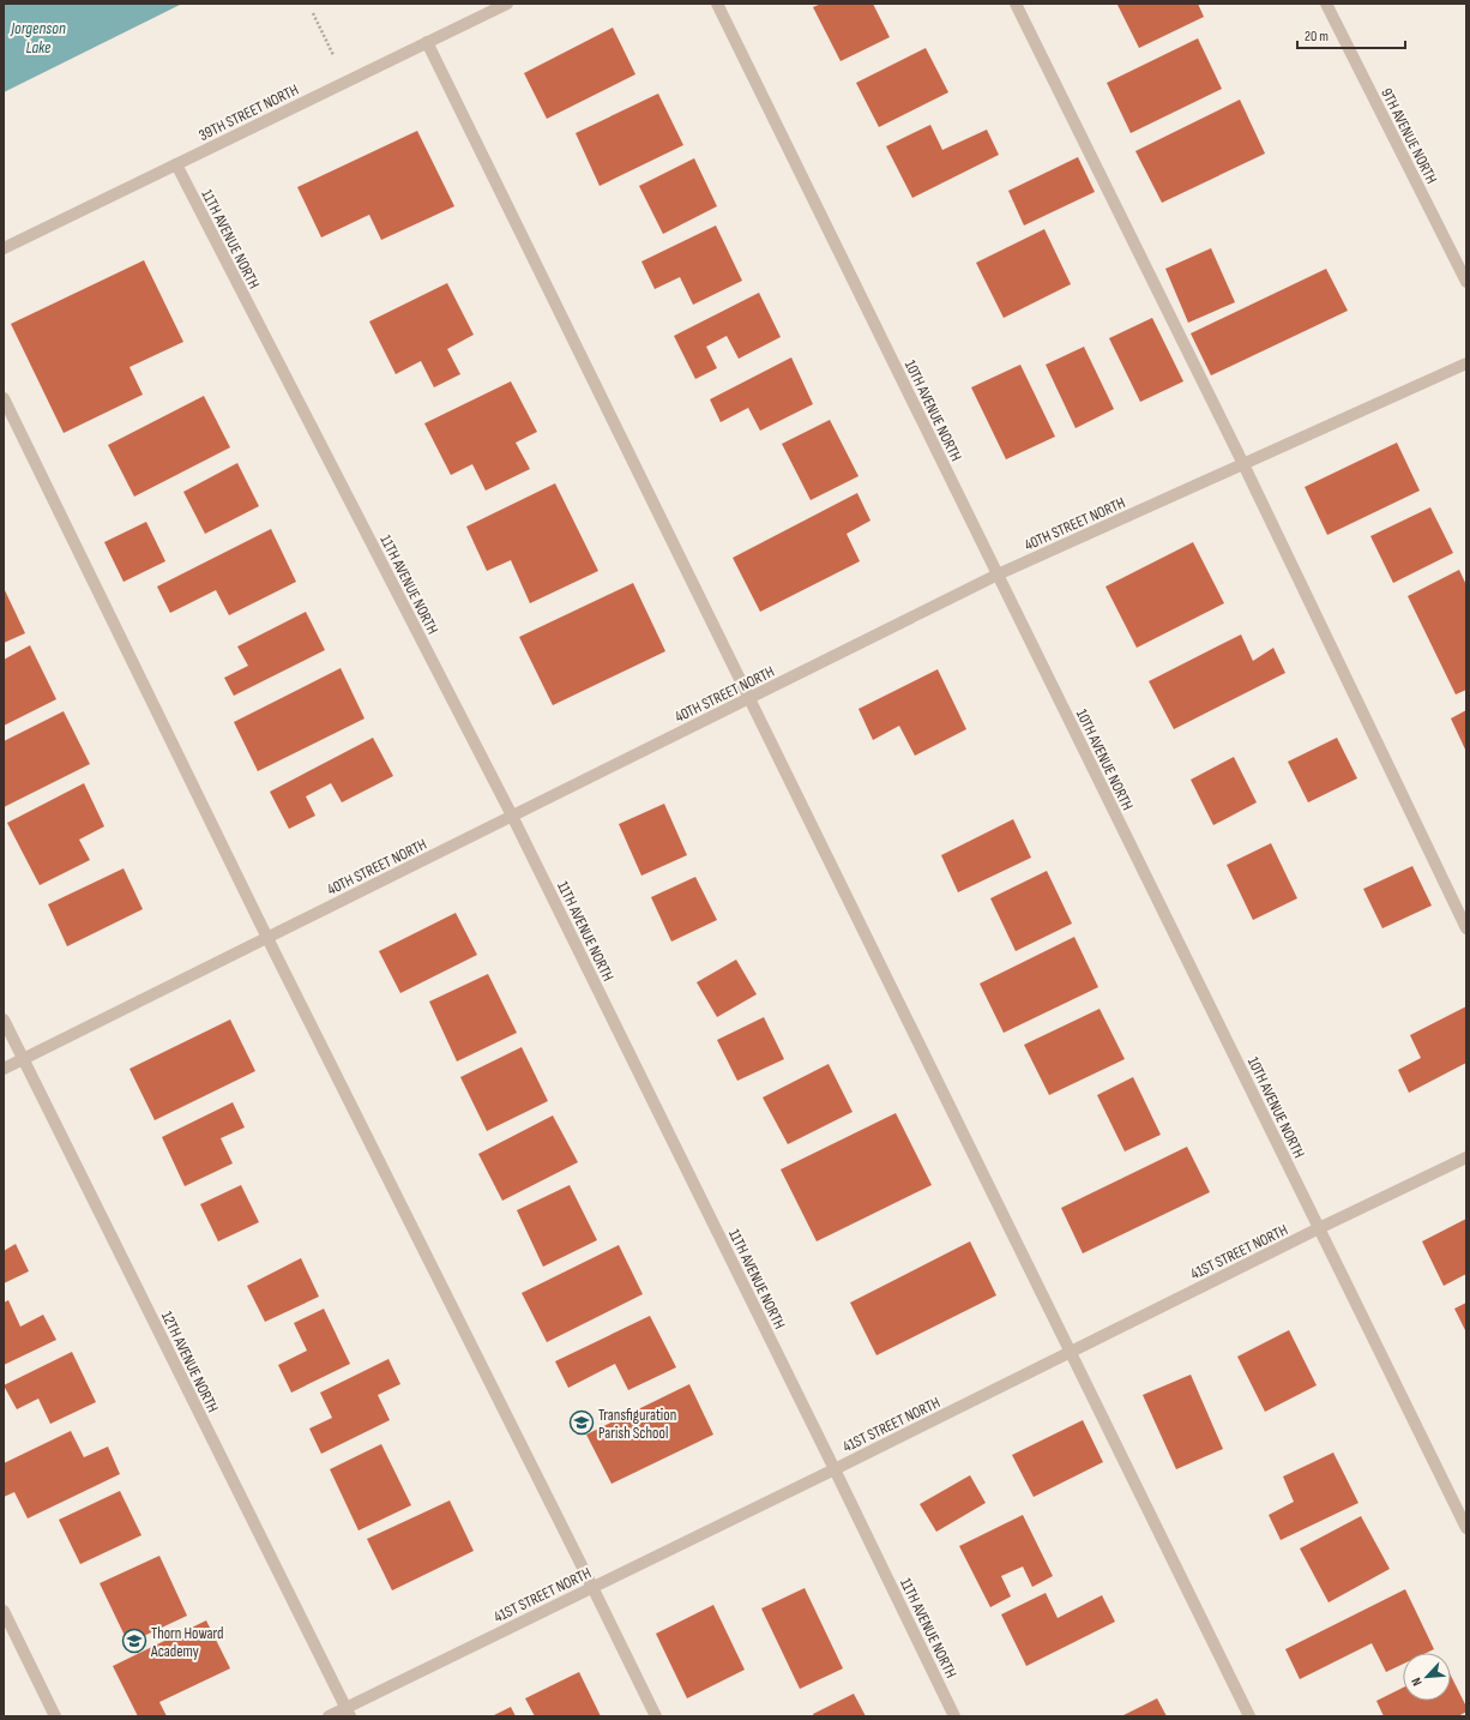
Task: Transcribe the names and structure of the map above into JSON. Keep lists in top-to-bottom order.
{
  "streets": {
    "street": [
      "39TH STREET NORTH",
      "9TH AVENUE NORTH",
      "11TH AVENUE NORTH",
      "10TH AVENUE NORTH",
      "40TH STREET NORTH",
      "41ST STREET NORTH",
      "12TH AVENUE NORTH"
    ]
  },
  "crossings": [
    ["39TH STREET NORTH", "11TH AVENUE NORTH"],
    ["11TH AVENUE NORTH", "40TH STREET NORTH"],
    ["11TH AVENUE NORTH", "41ST STREET NORTH"],
    ["10TH AVENUE NORTH", "40TH STREET NORTH"],
    ["10TH AVENUE NORTH", "41ST STREET NORTH"],
    ["40TH STREET NORTH", "12TH AVENUE NORTH"],
    ["41ST STREET NORTH", "12TH AVENUE NORTH"]
  ],
  "water": ["Jorgenson Lake"],
  "places": {
    "school or university": ["Transfiguration Parish School", "Thorn Howard Academy"]
  },
  "scale_bar": "20 m",
  "north": "bottom left"
}
